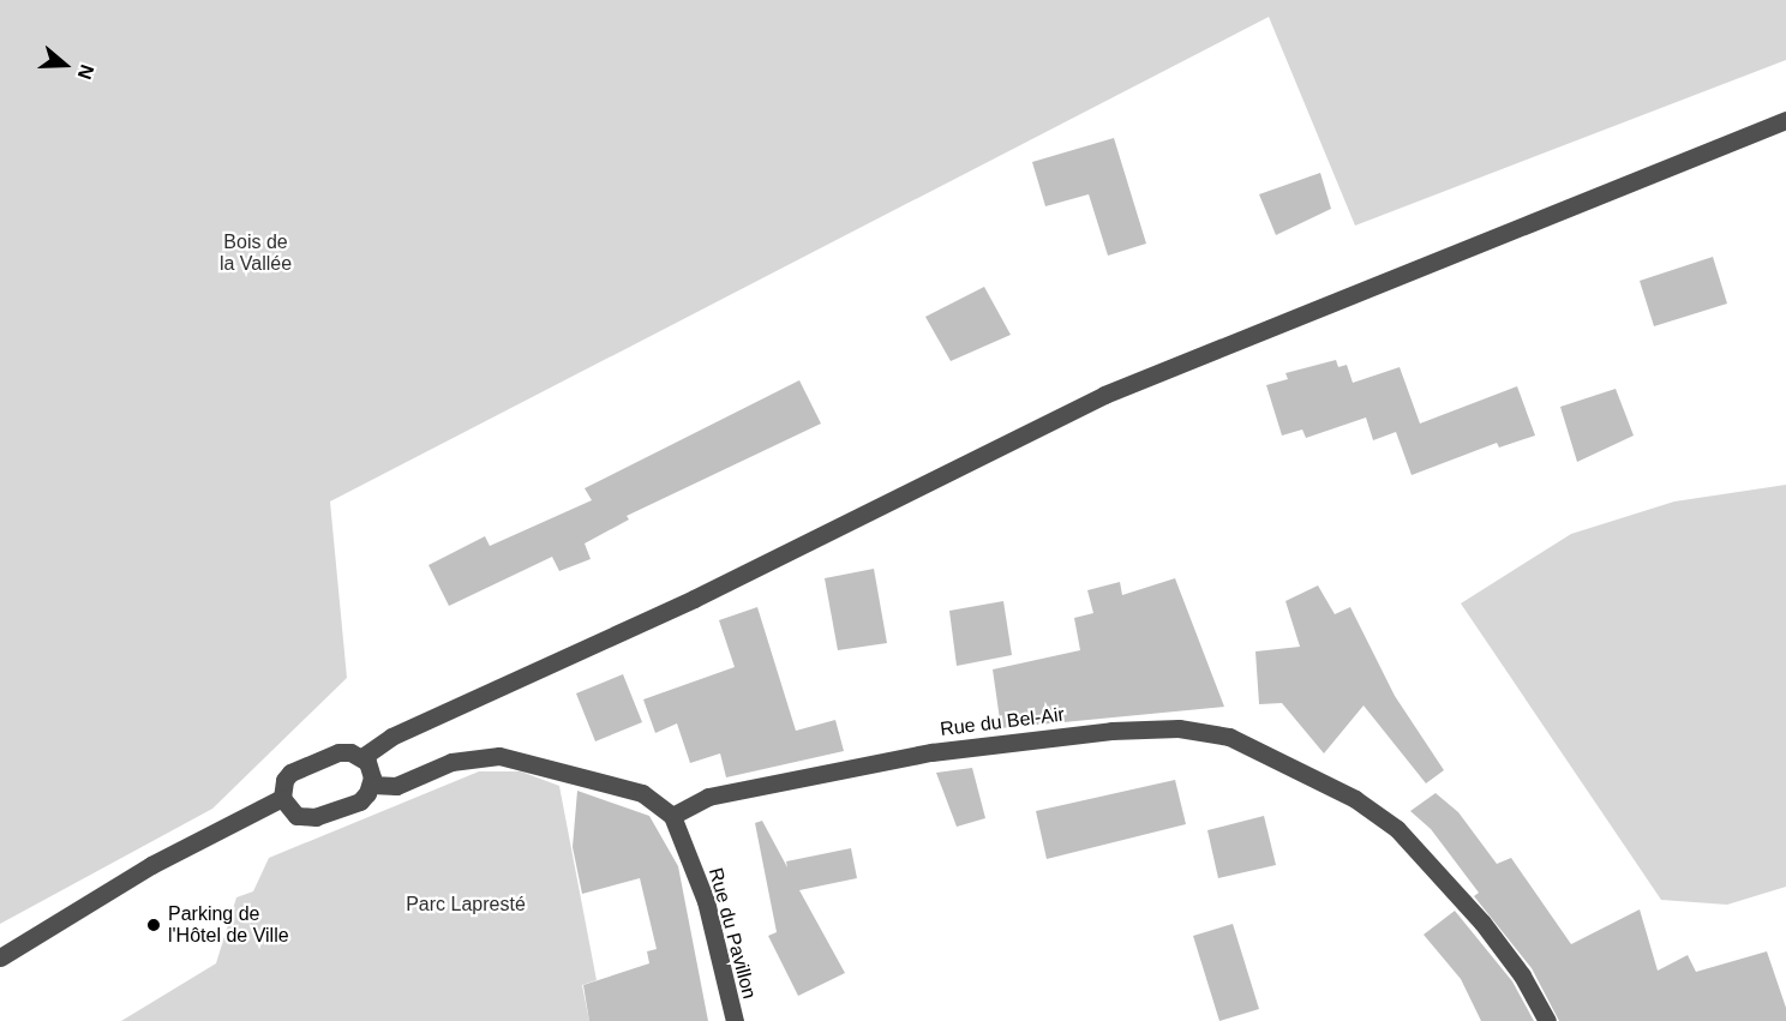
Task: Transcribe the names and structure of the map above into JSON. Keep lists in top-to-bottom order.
{
  "streets": {
    "street": ["Rue du Bel-Air", "Rue du Pavillon"]
  },
  "crossings": [
    ["Rue du Bel-Air", "Rue du Pavillon"]
  ],
  "parks": ["Bois de la Vallée", "Parc Lapresté"],
  "places": ["Parking de l'Hôtel de Ville"],
  "north": "right"
}
